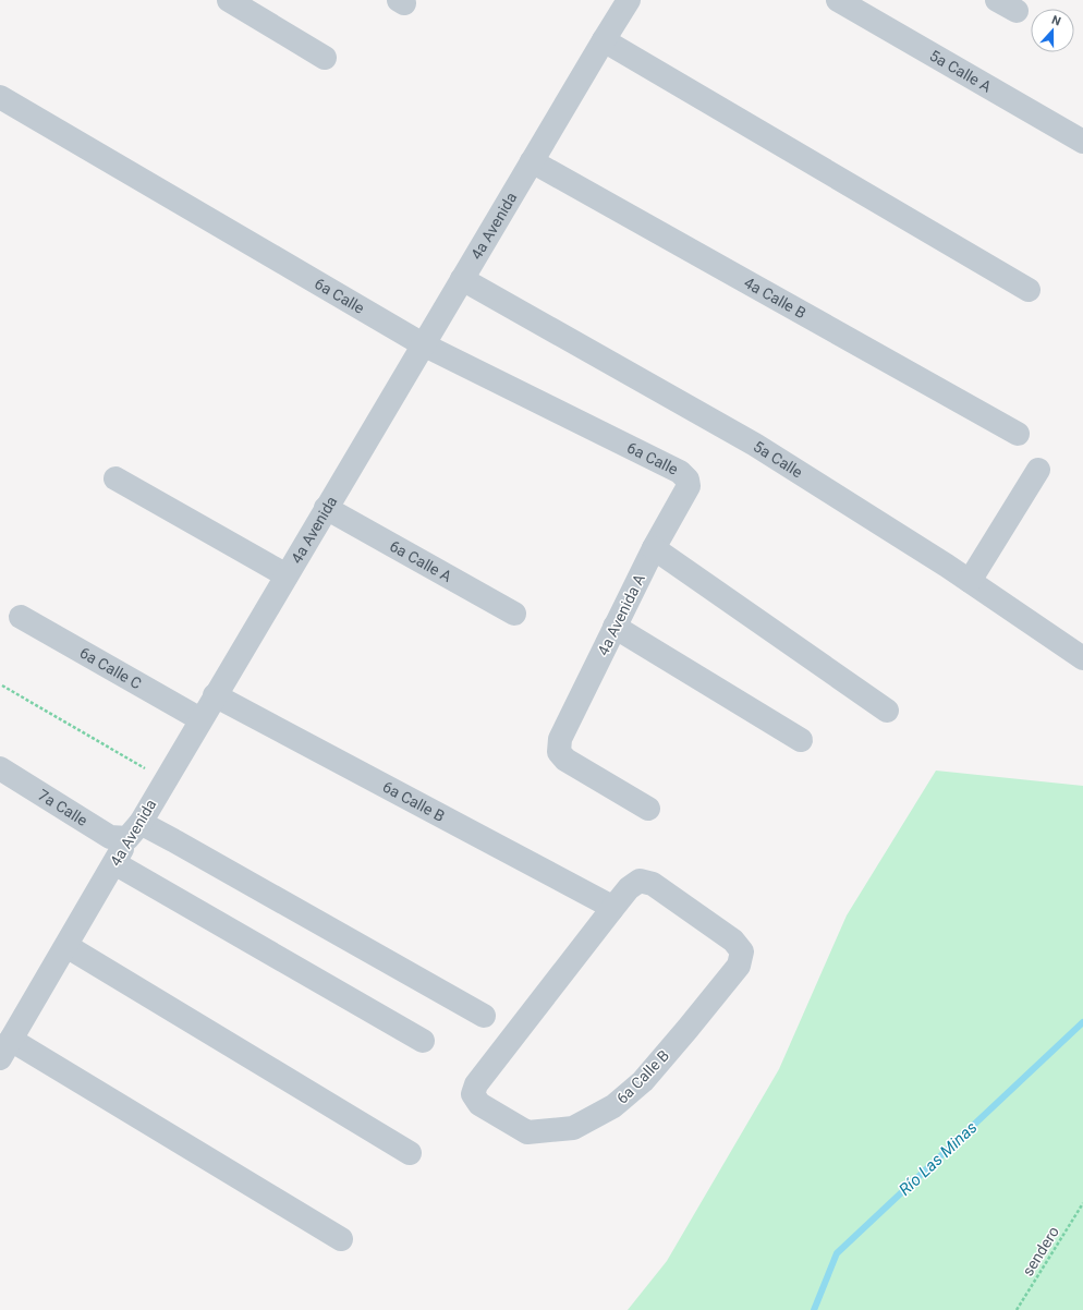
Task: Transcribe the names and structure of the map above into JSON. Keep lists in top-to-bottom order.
{
  "streets": {
    "street": [
      "5a Calle A",
      "4a Avenida",
      "6a Calle",
      "4a Calle B",
      "5a Calle",
      "6a Calle A",
      "4a Avenida A",
      "6a Calle C",
      "6a Calle B",
      "7a Calle"
    ],
    "path": ["sendero"]
  },
  "crossings": [
    ["4a Avenida", "6a Calle"],
    ["4a Avenida", "4a Calle B"],
    ["4a Avenida", "5a Calle"],
    ["4a Avenida", "6a Calle A"],
    ["4a Avenida", "6a Calle C"],
    ["4a Avenida", "6a Calle B"],
    ["4a Avenida", "7a Calle"],
    ["6a Calle", "4a Avenida A"]
  ],
  "water": ["Río Las Minas"],
  "north": "top"
}
